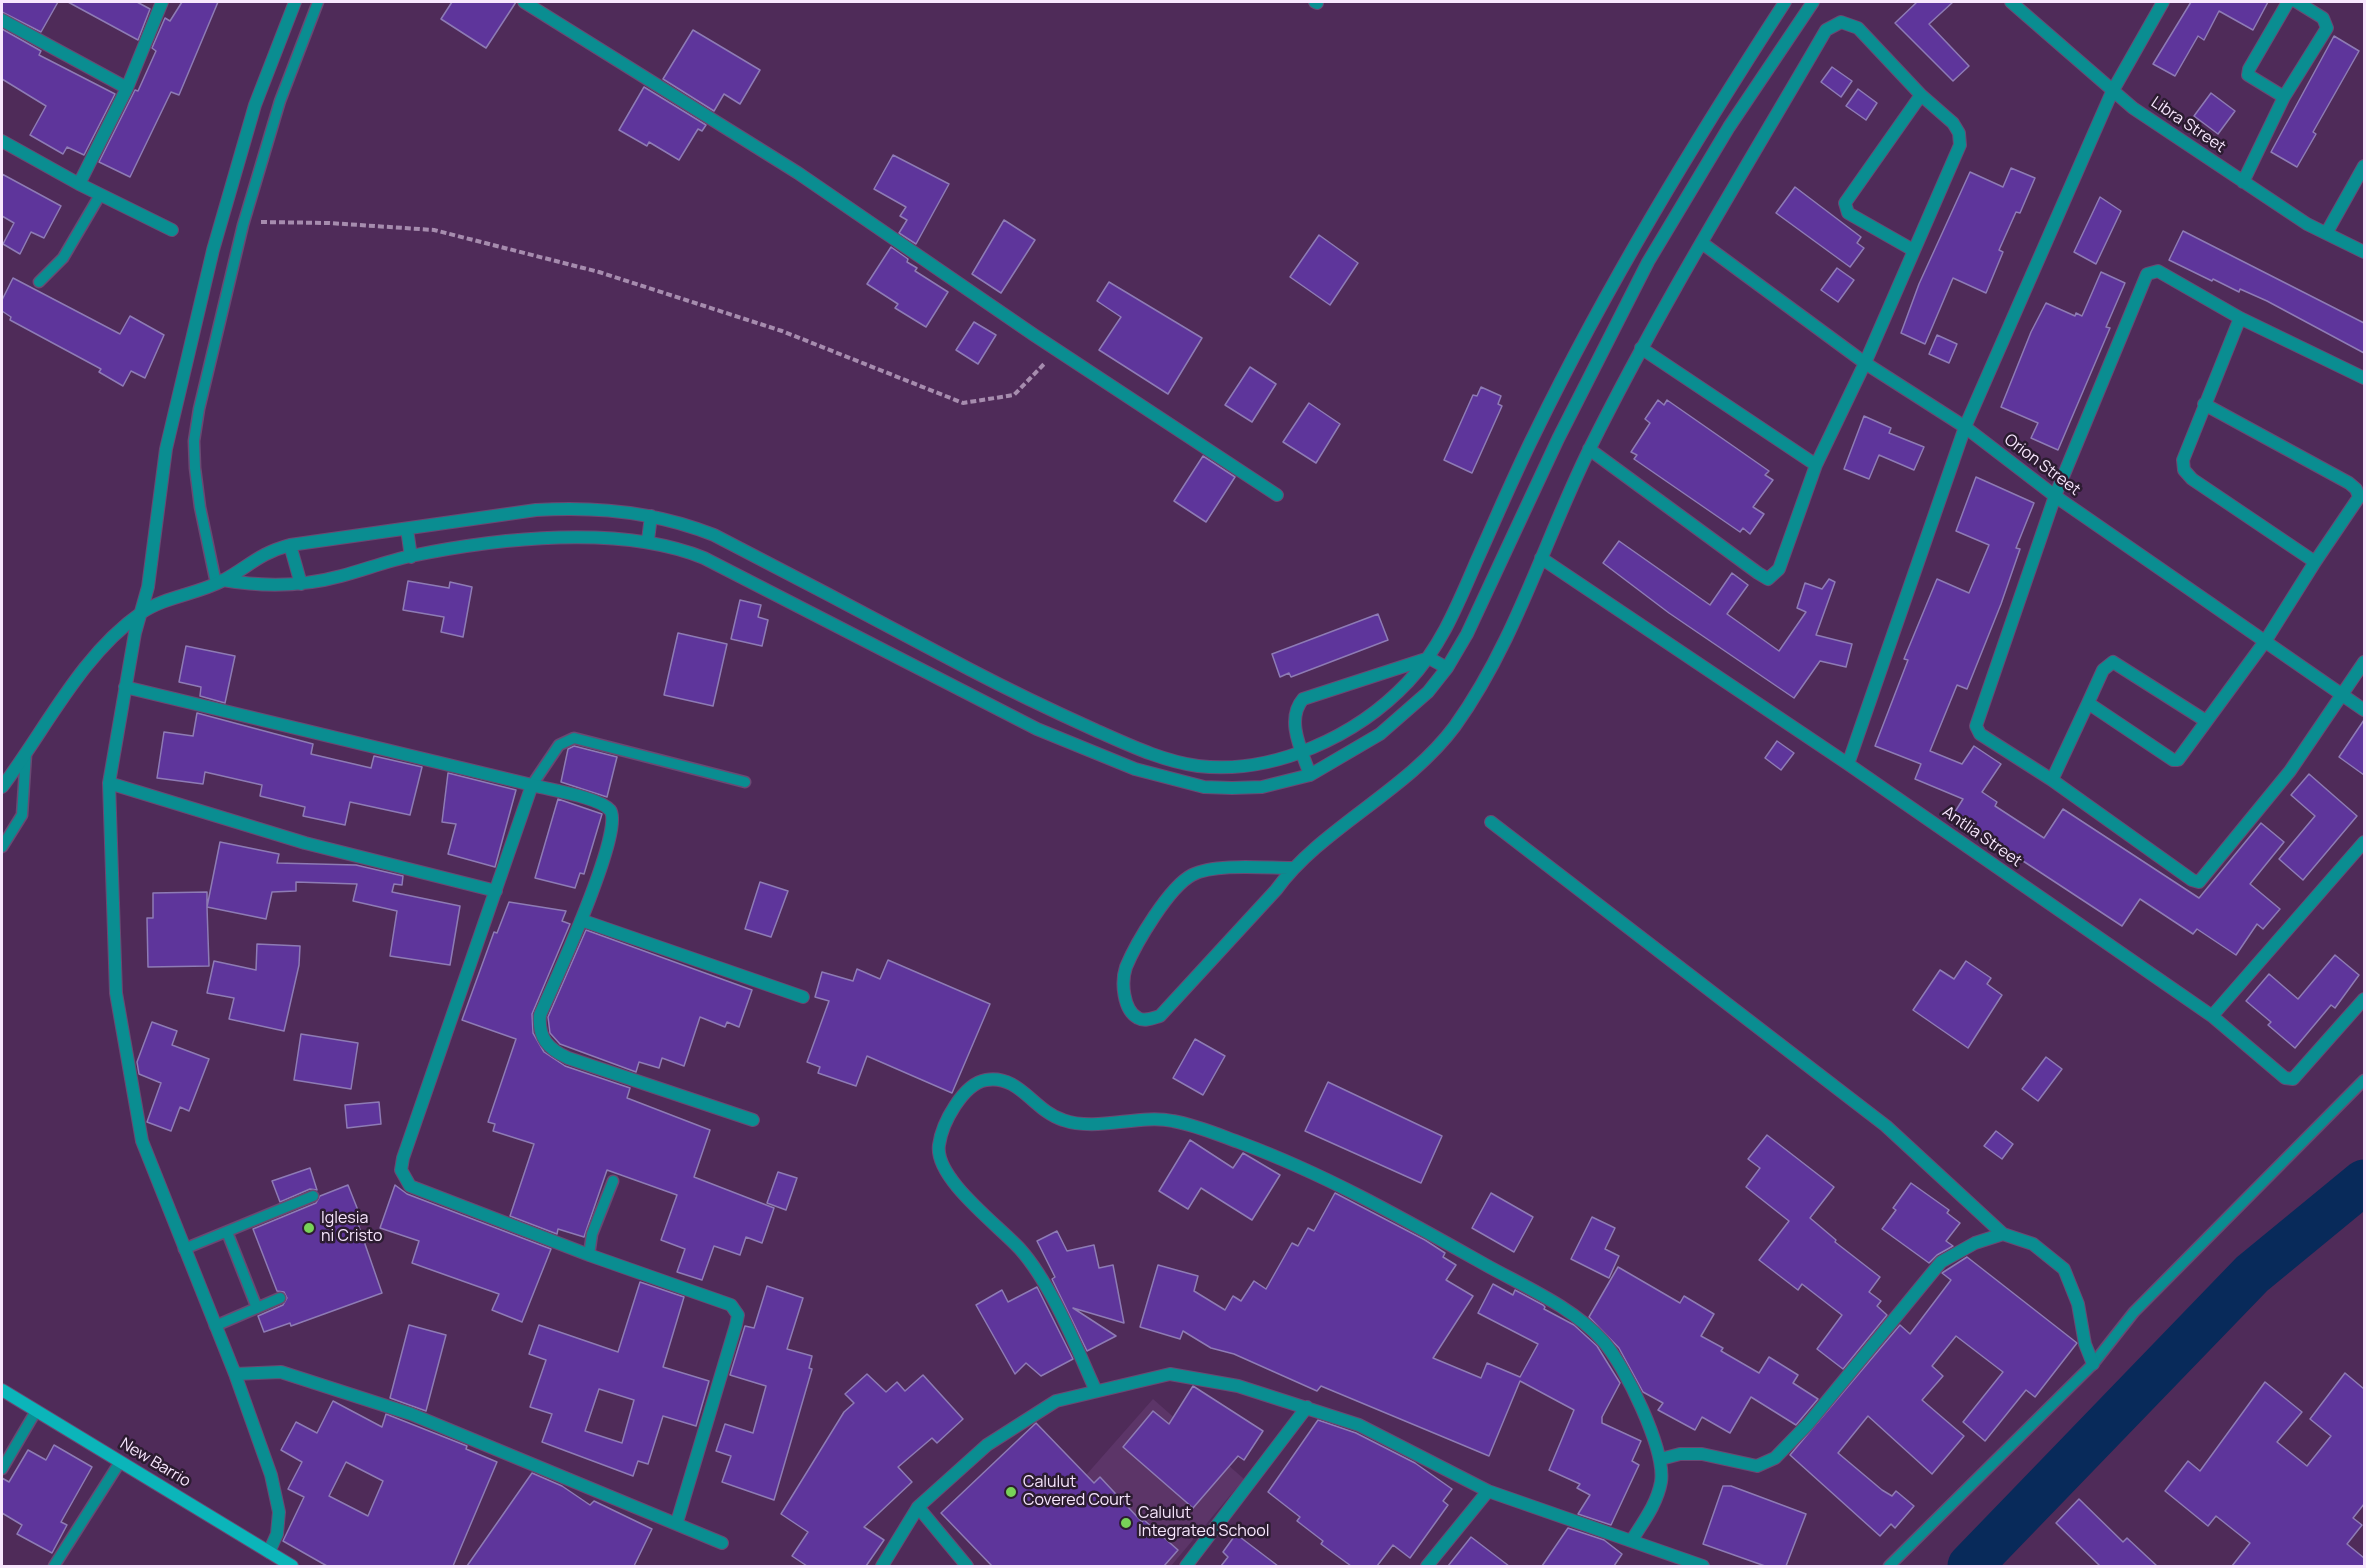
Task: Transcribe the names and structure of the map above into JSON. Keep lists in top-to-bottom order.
{
  "streets": {
    "main road": ["New Barrio"],
    "street": ["Libra Street", "Orion Street", "Antlia Street"]
  },
  "places": ["Iglesia ni Cristo", "Calulut Covered Court", "Calulut Integrated School"]
}
